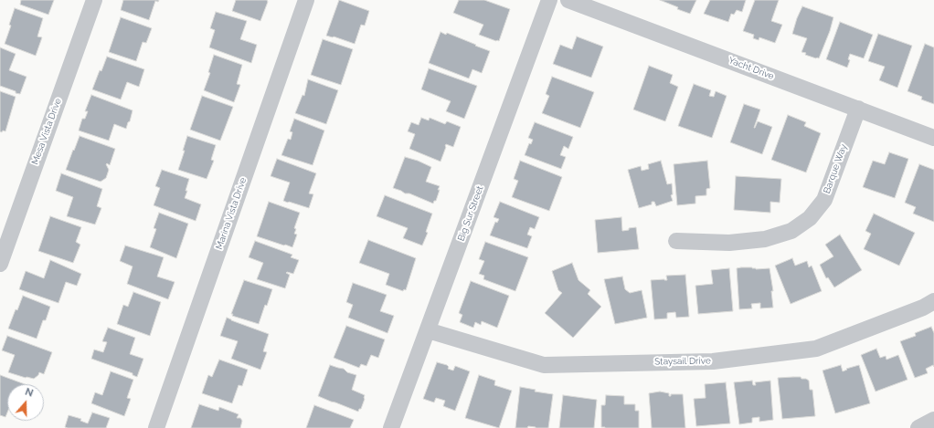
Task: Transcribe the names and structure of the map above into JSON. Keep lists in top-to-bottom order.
{
  "streets": {
    "street": [
      "Yacht Drive",
      "Mesa Vista Drive",
      "Barque Way",
      "Marina Vista Drive",
      "Big Sur Street",
      "Staysail Drive"
    ]
  },
  "crossings": [
    ["Yacht Drive", "Barque Way"],
    ["Big Sur Street", "Staysail Drive"]
  ],
  "north": "top"
}
